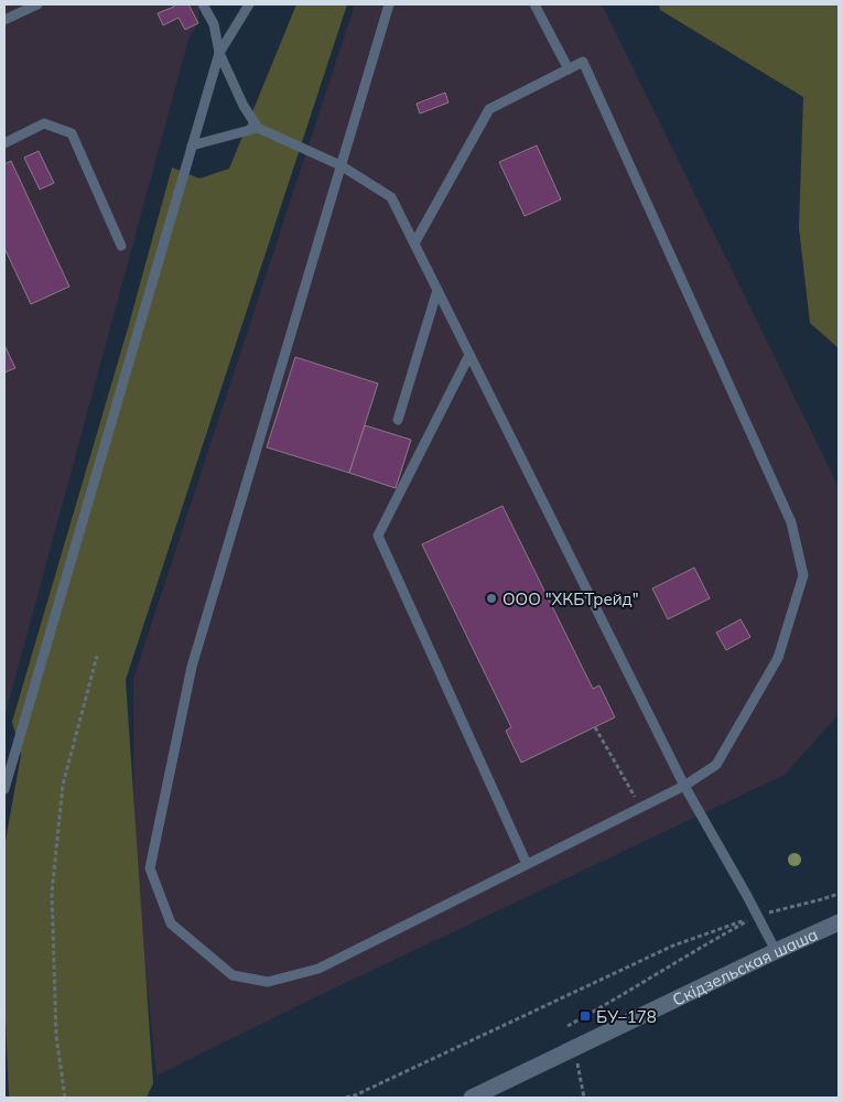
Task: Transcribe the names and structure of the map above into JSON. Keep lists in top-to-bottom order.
{
  "streets": {
    "street": ["Скідзельская шаша"]
  },
  "places": {
    "other": ["ООО \"ХКБТрейд\""],
    "transit": ["БУ–178"]
  }
}
